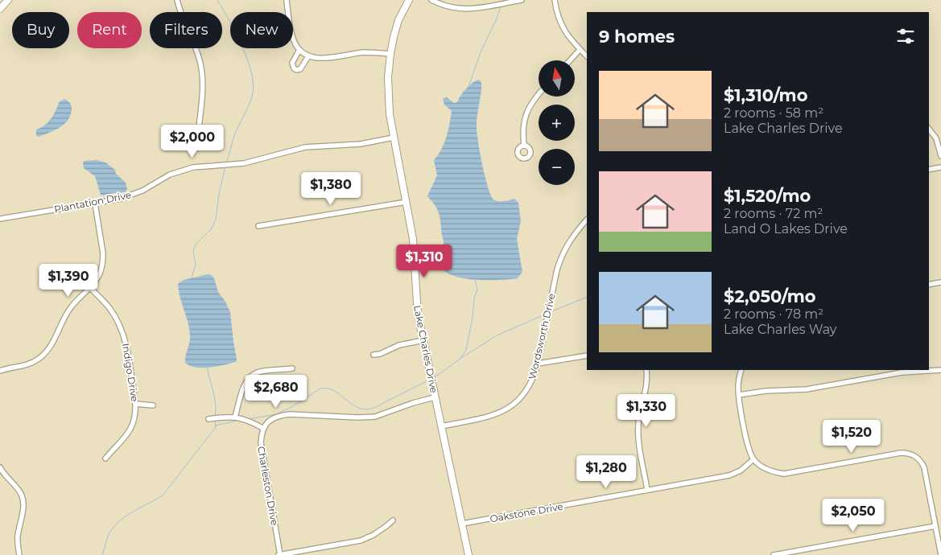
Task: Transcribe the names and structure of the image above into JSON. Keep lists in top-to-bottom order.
{
  "streets": {
    "street": [
      "Plantation Drive",
      "Wordsworth Drive",
      "Lake Charles Drive",
      "Indigo Drive",
      "Charleston Drive",
      "Oakstone Drive"
    ]
  },
  "crossings": [
    ["Plantation Drive", "Lake Charles Drive"],
    ["Wordsworth Drive", "Lake Charles Drive"],
    ["Lake Charles Drive", "Oakstone Drive"]
  ],
  "north": "top",
  "page": {
    "chip": [
      "Buy",
      "Rent",
      "Filters",
      "New"
    ],
    "heading": "9 homes",
    "map_buttons": ["+", "−"],
    "list": [
      {
        "name": "$1,310/mo",
        "note": "2 rooms · 58 m² · Lake Charles Drive"
      },
      {
        "name": "$1,520/mo",
        "note": "2 rooms · 72 m² · Land O Lakes Drive"
      },
      {
        "name": "$2,050/mo",
        "note": "2 rooms · 78 m² · Lake Charles Way"
      }
    ],
    "price": [
      "$2,000",
      "$1,380",
      "$1,310",
      "$1,390",
      "$2,680",
      "$1,330",
      "$1,520",
      "$1,280",
      "$2,050"
    ]
  }
}
